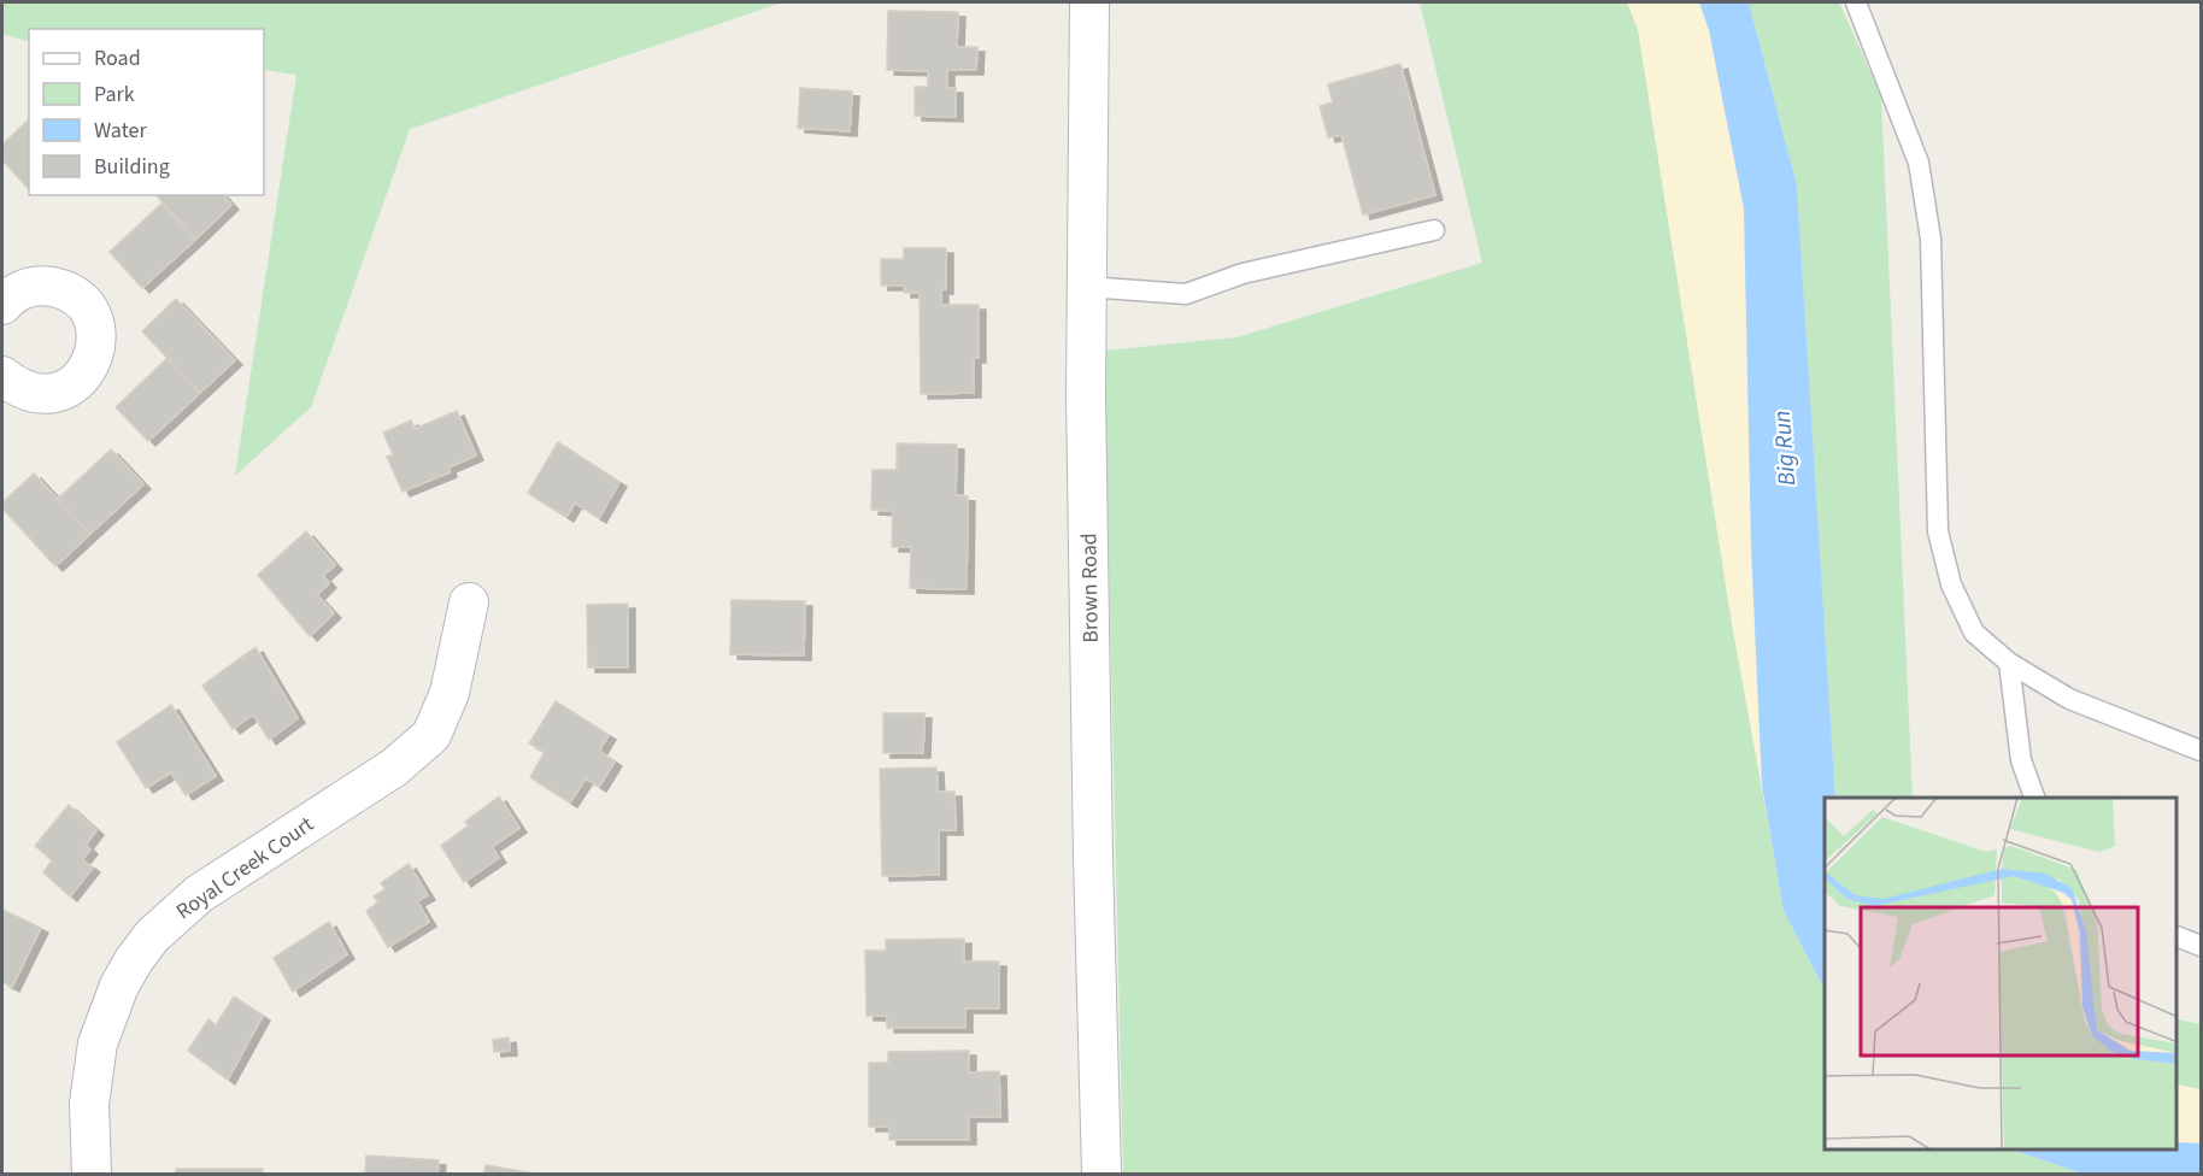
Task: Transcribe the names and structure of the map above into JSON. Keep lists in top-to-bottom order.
{
  "streets": {
    "street": ["Brown Road", "Royal Creek Court"]
  },
  "water": ["Big Run"],
  "legend": [
    "Road",
    "Park",
    "Water",
    "Building"
  ]
}
